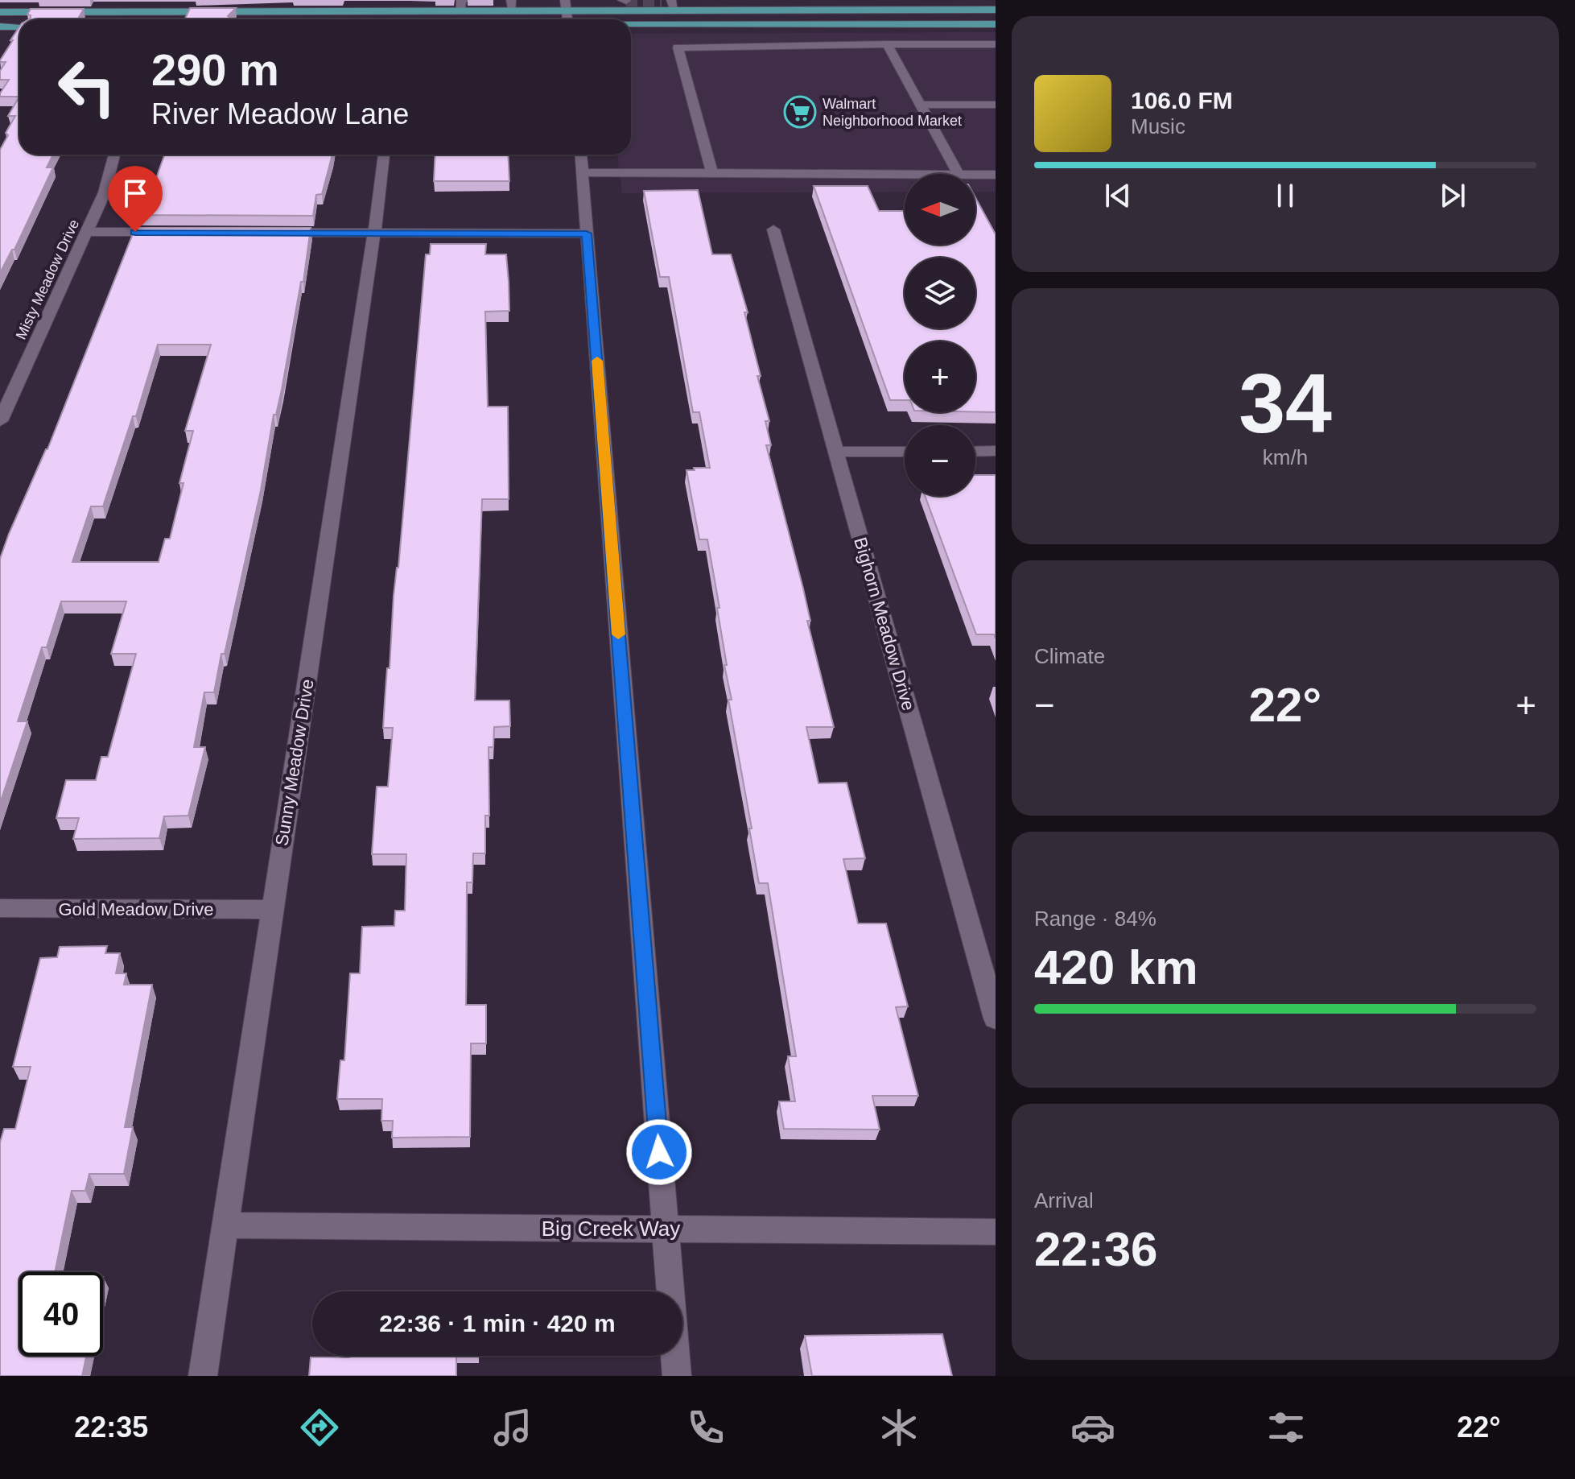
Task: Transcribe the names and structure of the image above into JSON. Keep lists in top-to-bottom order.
{
  "streets": {
    "street": [
      "Misty Meadow Drive",
      "Bighorn Meadow Drive",
      "Sunny Meadow Drive",
      "Gold Meadow Drive",
      "Big Creek Way"
    ]
  },
  "crossings": [
    ["Sunny Meadow Drive", "Gold Meadow Drive"],
    ["Sunny Meadow Drive", "Big Creek Way"]
  ],
  "places": {
    "supermarket": ["Walmart Neighborhood Market"]
  },
  "north": "left",
  "page": {
    "turn": ["290 m", "River Meadow Lane"],
    "song": ["106.0 FM", "Music"],
    "map_buttons": ["+", "−"],
    "tile": [
      ["34", "km/h"],
      "Climate",
      ["Range · 84%", "420 km"],
      ["Arrival", "22:36"]
    ],
    "heat": ["−", "22°", "+"],
    "limit": "40",
    "trip": "22:36 · 1 min · 420 m",
    "tabs": ["22:35", "22°"]
  }
}
